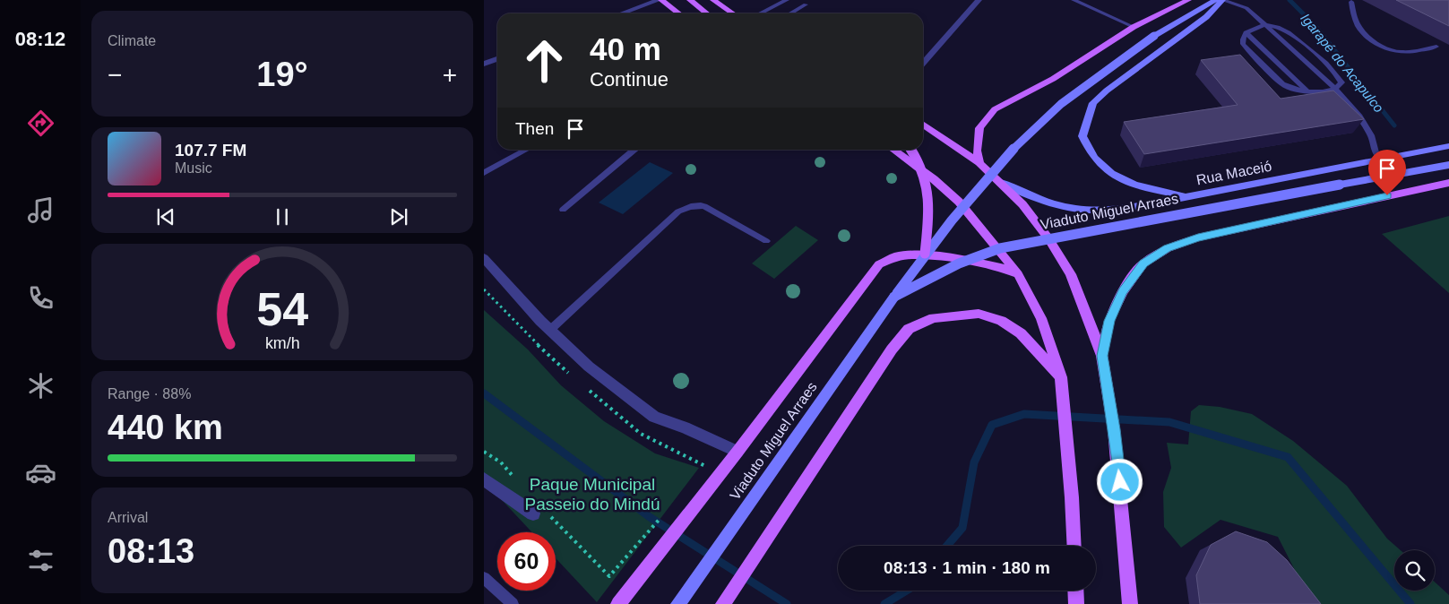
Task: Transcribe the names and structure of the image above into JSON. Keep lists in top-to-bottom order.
{
  "streets": {
    "main road": ["Rua Maceió", "Viaduto Miguel Arraes"]
  },
  "water": ["Igarapé do Acapulco"],
  "parks": ["Paque Municipal Passeio do Mindú"],
  "page": {
    "tabs": "08:12",
    "tile": [
      "Climate",
      ["Range · 88%", "440 km"],
      ["Arrival", "08:13"]
    ],
    "turn": ["40 m", "Continue"],
    "heat": ["−", "19°", "+"],
    "then": "Then",
    "song": ["107.7 FM", "Music"],
    "limit": "60",
    "trip": "08:13 · 1 min · 180 m",
    "gauge": ["54", "km/h"]
  }
}
